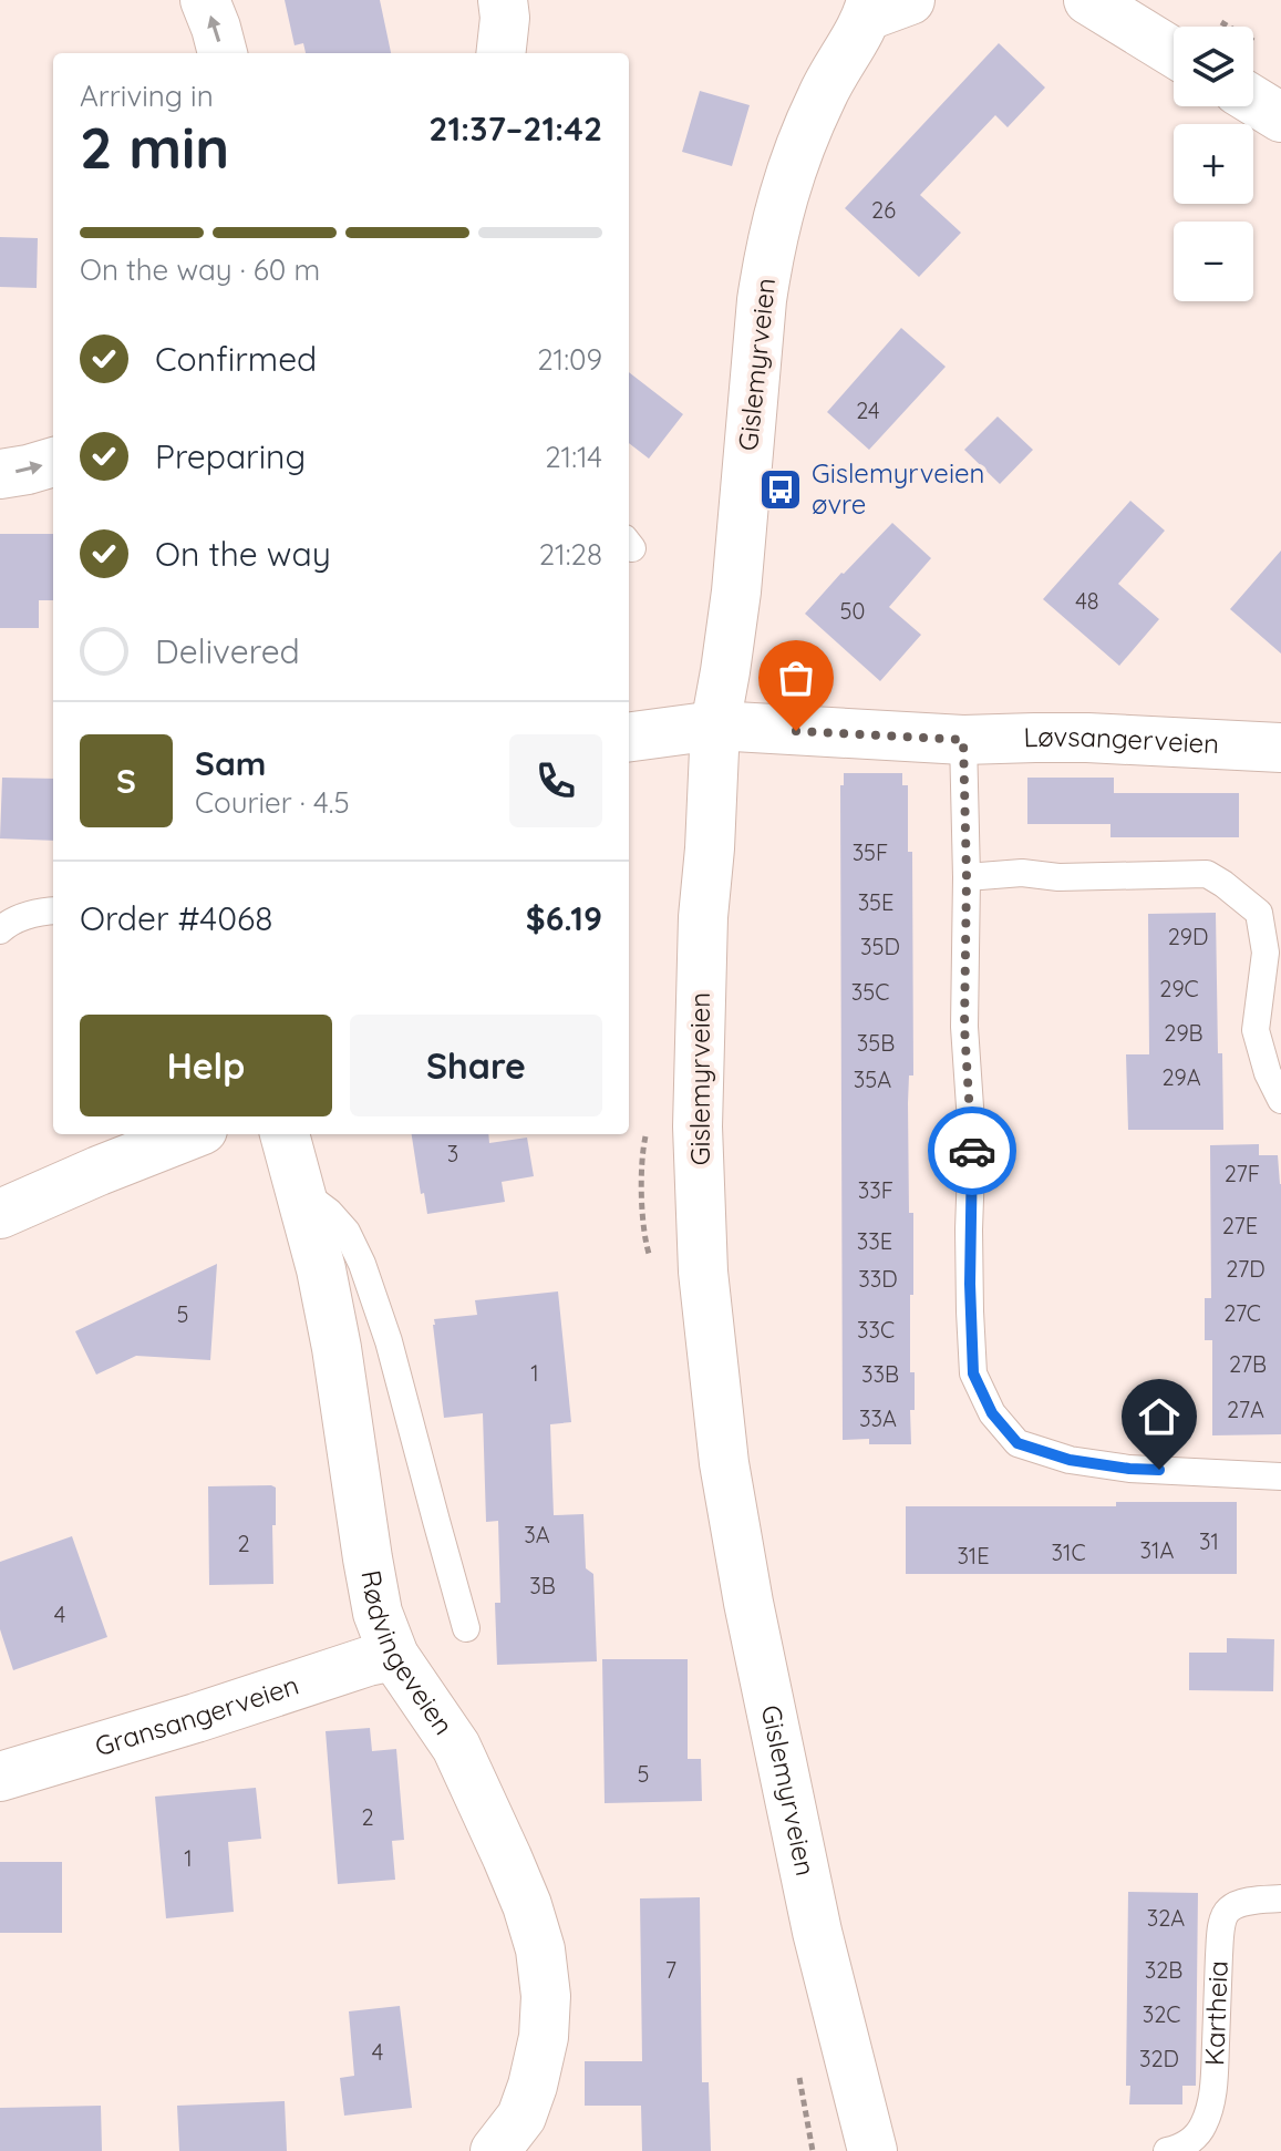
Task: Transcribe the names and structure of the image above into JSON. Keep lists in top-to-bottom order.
{
  "streets": {
    "street": [
      "Gislemyrveien",
      "Løvsangerveien",
      "Rødvingeveien",
      "Gransangerveien"
    ],
    "lane": ["Kartheia"]
  },
  "crossings": [
    ["Gislemyrveien", "Løvsangerveien"],
    ["Rødvingeveien", "Gransangerveien"]
  ],
  "places": {
    "bus stop": ["Gislemyrveien øvre"]
  },
  "house_numbers": [
    "26",
    "24",
    "48",
    "50",
    "35F",
    "35E",
    "29D",
    "35D",
    "29C",
    "35C",
    "29B",
    "35B",
    "29A",
    "35A",
    "3",
    "27F",
    "33F",
    "27E",
    "33E",
    "27D",
    "33D",
    "27C",
    "5",
    "33C",
    "27B",
    "1",
    "33B",
    "27A",
    "33A",
    "3A",
    "31",
    "2",
    "31A",
    "31C",
    "31E",
    "3B",
    "4",
    "5",
    "2",
    "1",
    "32A",
    "7",
    "32B",
    "32C",
    "4",
    "32D"
  ],
  "page": {
    "map_buttons": ["+", "−"],
    "heading": ["2 min", "Arriving in", "21:37–21:42"],
    "panel": [
      "Sam",
      "Courier · 4.5",
      "Order #4068",
      "$6.19"
    ],
    "bar": "On the way · 60 m",
    "list": [
      ["Confirmed", "21:09"],
      ["Preparing", "21:14"],
      ["On the way", "21:28"],
      "Delivered"
    ],
    "round": "S",
    "buttons": ["Help", "Share"]
  }
}
